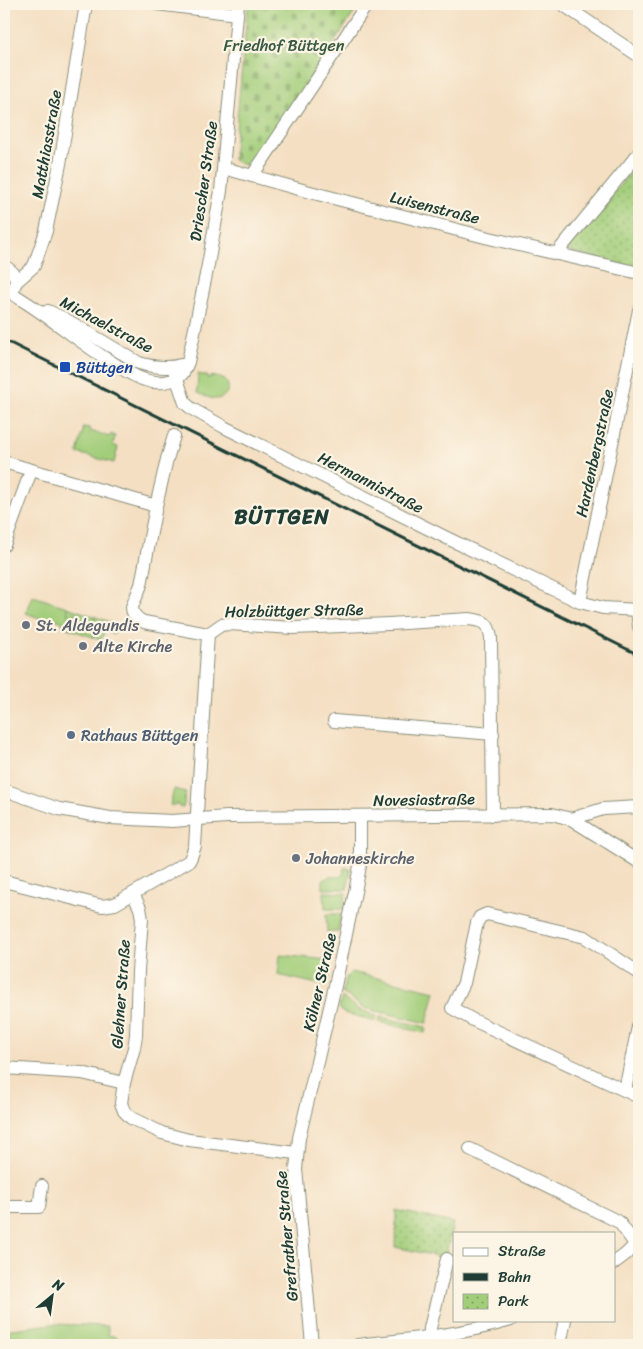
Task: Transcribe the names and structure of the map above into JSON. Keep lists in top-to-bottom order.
{
  "streets": {
    "street": [
      "Matthiasstraße",
      "Driescher Straße",
      "Luisenstraße",
      "Michaelstraße",
      "Hardenbergstraße",
      "Hermannistraße",
      "Holzbüttger Straße",
      "Novesiastraße",
      "Kölner Straße",
      "Glehner Straße",
      "Grefrather Straße"
    ]
  },
  "crossings": [
    ["Matthiasstraße", "Michaelstraße"],
    ["Driescher Straße", "Luisenstraße"],
    ["Driescher Straße", "Michaelstraße"],
    ["Driescher Straße", "Hermannistraße"],
    ["Michaelstraße", "Hermannistraße"],
    ["Hardenbergstraße", "Hermannistraße"],
    ["Novesiastraße", "Kölner Straße"],
    ["Kölner Straße", "Grefrather Straße"],
    ["Glehner Straße", "Grefrather Straße"]
  ],
  "districts": ["BÜTTGEN"],
  "parks": ["Friedhof Büttgen"],
  "places": {
    "transit": ["Büttgen"],
    "other": [
      "St. Aldegundis",
      "Alte Kirche",
      "Rathaus Büttgen",
      "Johanneskirche"
    ]
  },
  "legend": ["Straße", "Bahn", "Park"],
  "north": "top right"
}
